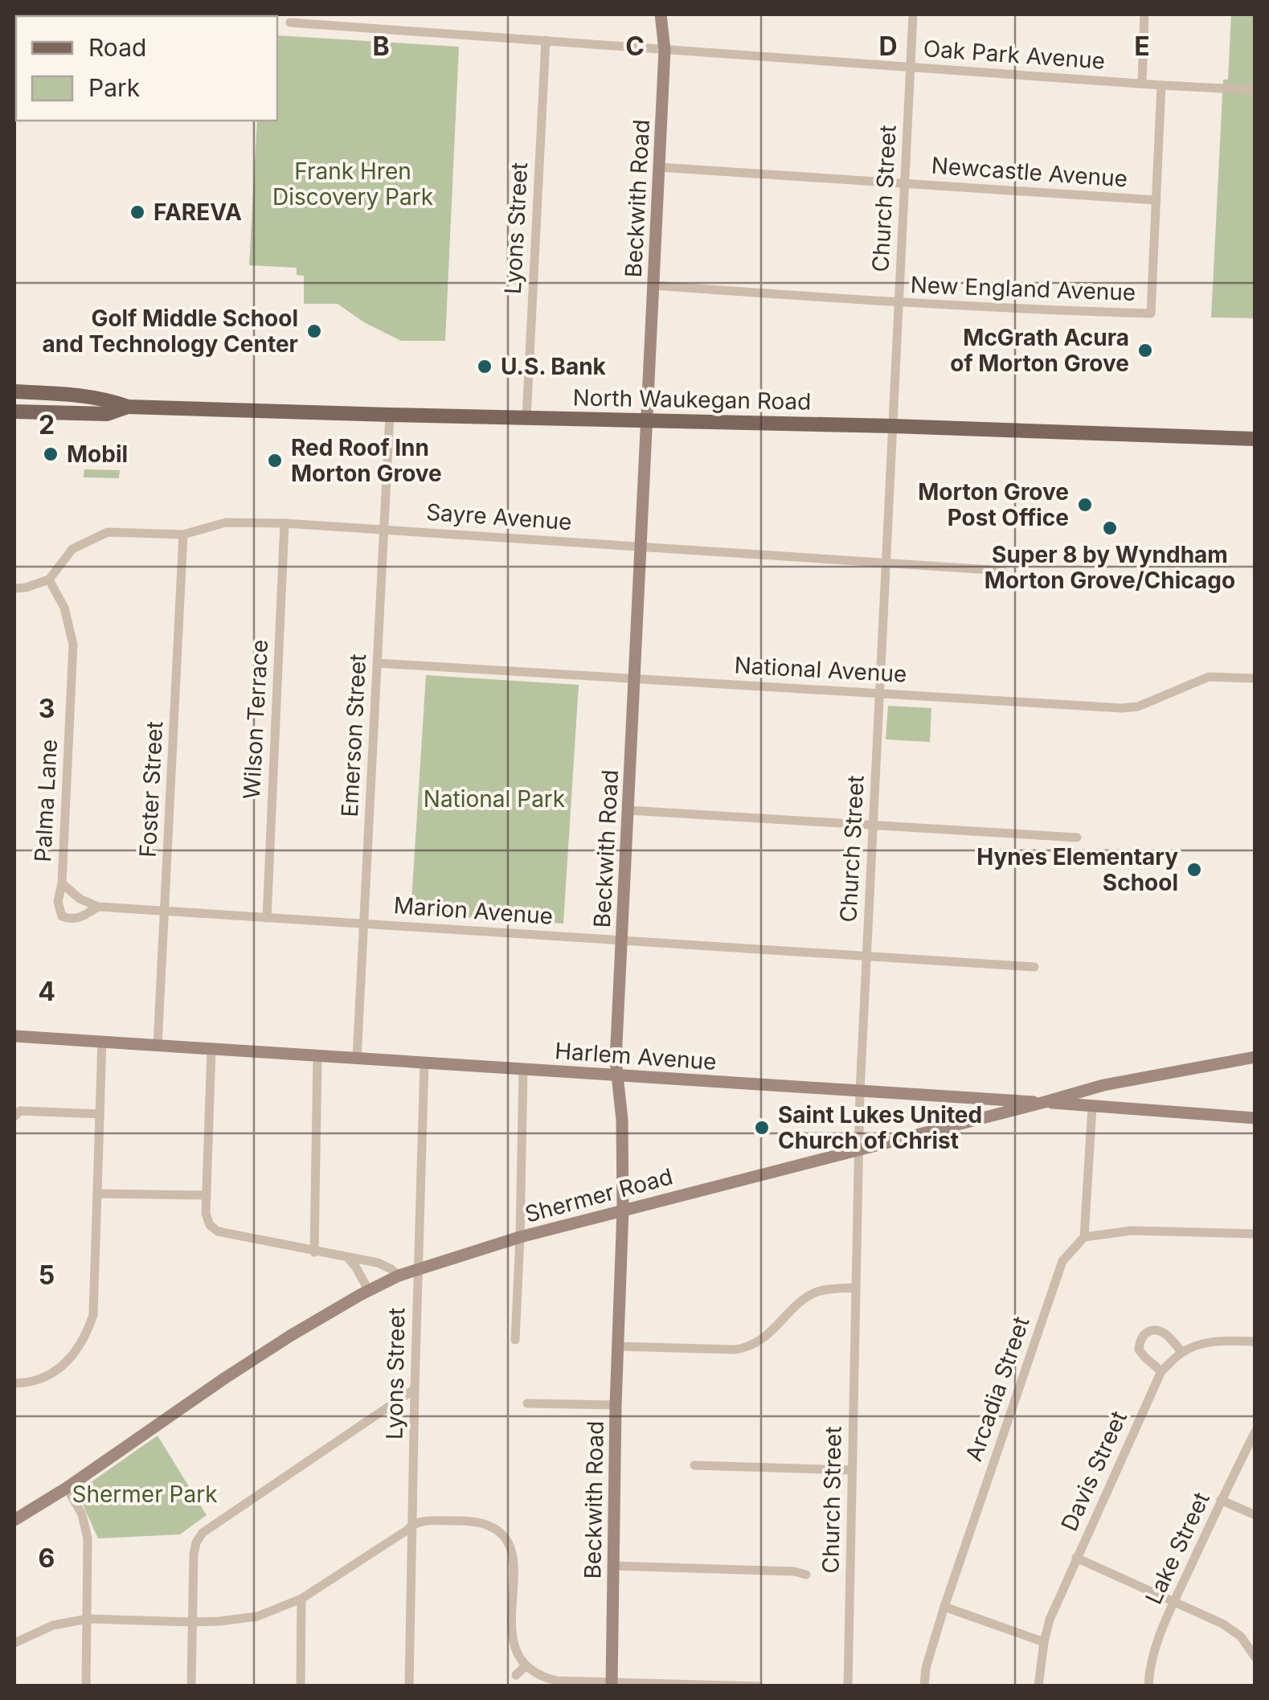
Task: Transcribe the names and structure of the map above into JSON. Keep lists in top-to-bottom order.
{
  "streets": {
    "main road": [
      "Beckwith Road",
      "North Waukegan Road",
      "Harlem Avenue",
      "Shermer Road"
    ],
    "street": [
      "Oak Park Avenue",
      "Newcastle Avenue",
      "Church Street",
      "Lyons Street",
      "New England Avenue",
      "Sayre Avenue",
      "National Avenue",
      "Wilson Terrace",
      "Emerson Street",
      "Foster Street",
      "Palma Lane",
      "Marion Avenue",
      "Arcadia Street",
      "Davis Street",
      "Lake Street"
    ]
  },
  "crossings": [
    ["Oak Park Avenue", "Beckwith Road"],
    ["Oak Park Avenue", "Church Street"],
    ["Oak Park Avenue", "Lyons Street"],
    ["Newcastle Avenue", "Beckwith Road"],
    ["Newcastle Avenue", "Church Street"],
    ["Newcastle Avenue", "New England Avenue"],
    ["Beckwith Road", "New England Avenue"],
    ["Beckwith Road", "North Waukegan Road"],
    ["Beckwith Road", "Sayre Avenue"],
    ["Beckwith Road", "National Avenue"],
    ["Beckwith Road", "Marion Avenue"],
    ["Beckwith Road", "Harlem Avenue"],
    ["Beckwith Road", "Shermer Road"],
    ["Church Street", "New England Avenue"],
    ["Church Street", "North Waukegan Road"],
    ["Church Street", "Sayre Avenue"],
    ["Church Street", "National Avenue"],
    ["Church Street", "Marion Avenue"],
    ["Church Street", "Harlem Avenue"],
    ["Church Street", "Shermer Road"],
    ["Lyons Street", "North Waukegan Road"],
    ["Lyons Street", "Harlem Avenue"],
    ["Lyons Street", "Shermer Road"],
    ["North Waukegan Road", "Emerson Street"],
    ["Sayre Avenue", "Wilson Terrace"],
    ["Sayre Avenue", "Emerson Street"],
    ["Sayre Avenue", "Foster Street"],
    ["Sayre Avenue", "Palma Lane"],
    ["National Avenue", "Emerson Street"],
    ["Wilson Terrace", "Marion Avenue"],
    ["Emerson Street", "Marion Avenue"],
    ["Emerson Street", "Harlem Avenue"],
    ["Foster Street", "Marion Avenue"],
    ["Foster Street", "Harlem Avenue"],
    ["Palma Lane", "Marion Avenue"],
    ["Harlem Avenue", "Shermer Road"]
  ],
  "parks": ["Frank Hren Discovery Park", "National Park", "Shermer Park"],
  "places": [
    "FAREVA",
    "Golf Middle School and Technology Center",
    "McGrath Acura of Morton Grove",
    "U.S. Bank",
    "Mobil",
    "Red Roof Inn Morton Grove",
    "Morton Grove Post Office",
    "Super 8 by Wyndham Morton Grove/Chicago",
    "Hynes Elementary School",
    "Saint Lukes United Church of Christ"
  ],
  "legend": ["Road", "Park"],
  "grid": {
    "columns": [
      "B",
      "C",
      "D",
      "E"
    ],
    "rows": [
      "2",
      "3",
      "4",
      "5",
      "6"
    ]
  }
}
